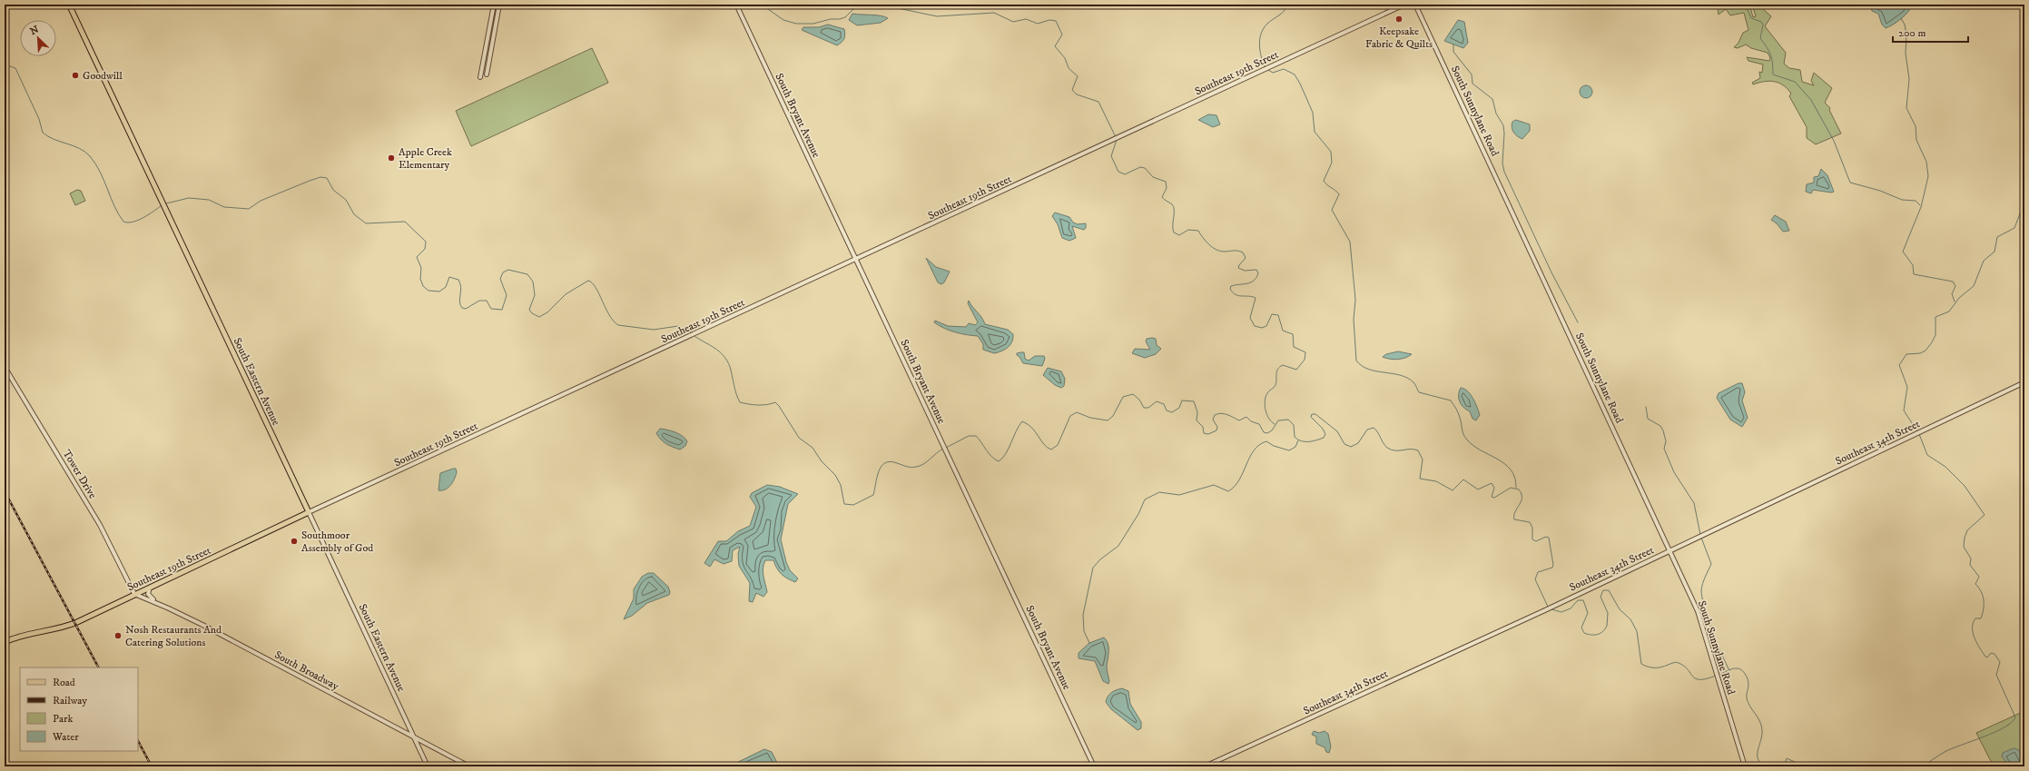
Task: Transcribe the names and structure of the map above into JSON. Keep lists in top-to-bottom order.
{
  "streets": {
    "main road": ["Southeast 19th Street", "South Eastern Avenue"],
    "street": [
      "South Sunnylane Road",
      "South Bryant Avenue",
      "Southeast 34th Street",
      "Tower Drive",
      "South Broadway"
    ]
  },
  "crossings": [
    ["Southeast 19th Street", "South Bryant Avenue"],
    ["Southeast 19th Street", "South Eastern Avenue"],
    ["Southeast 19th Street", "Tower Drive"],
    ["Southeast 19th Street", "South Broadway"],
    ["South Sunnylane Road", "Southeast 34th Street"],
    ["South Eastern Avenue", "South Broadway"],
    ["Tower Drive", "South Broadway"]
  ],
  "places": [
    "Keepsake Fabric & Quilts",
    "Goodwill",
    "Apple Creek Elementary",
    "Southmoor Assembly of God",
    "Nosh Restaurants And Catering Solutions"
  ],
  "legend": [
    "Road",
    "Railway",
    "Park",
    "Water"
  ],
  "scale_bar": "200 m",
  "north": "top left"
}
